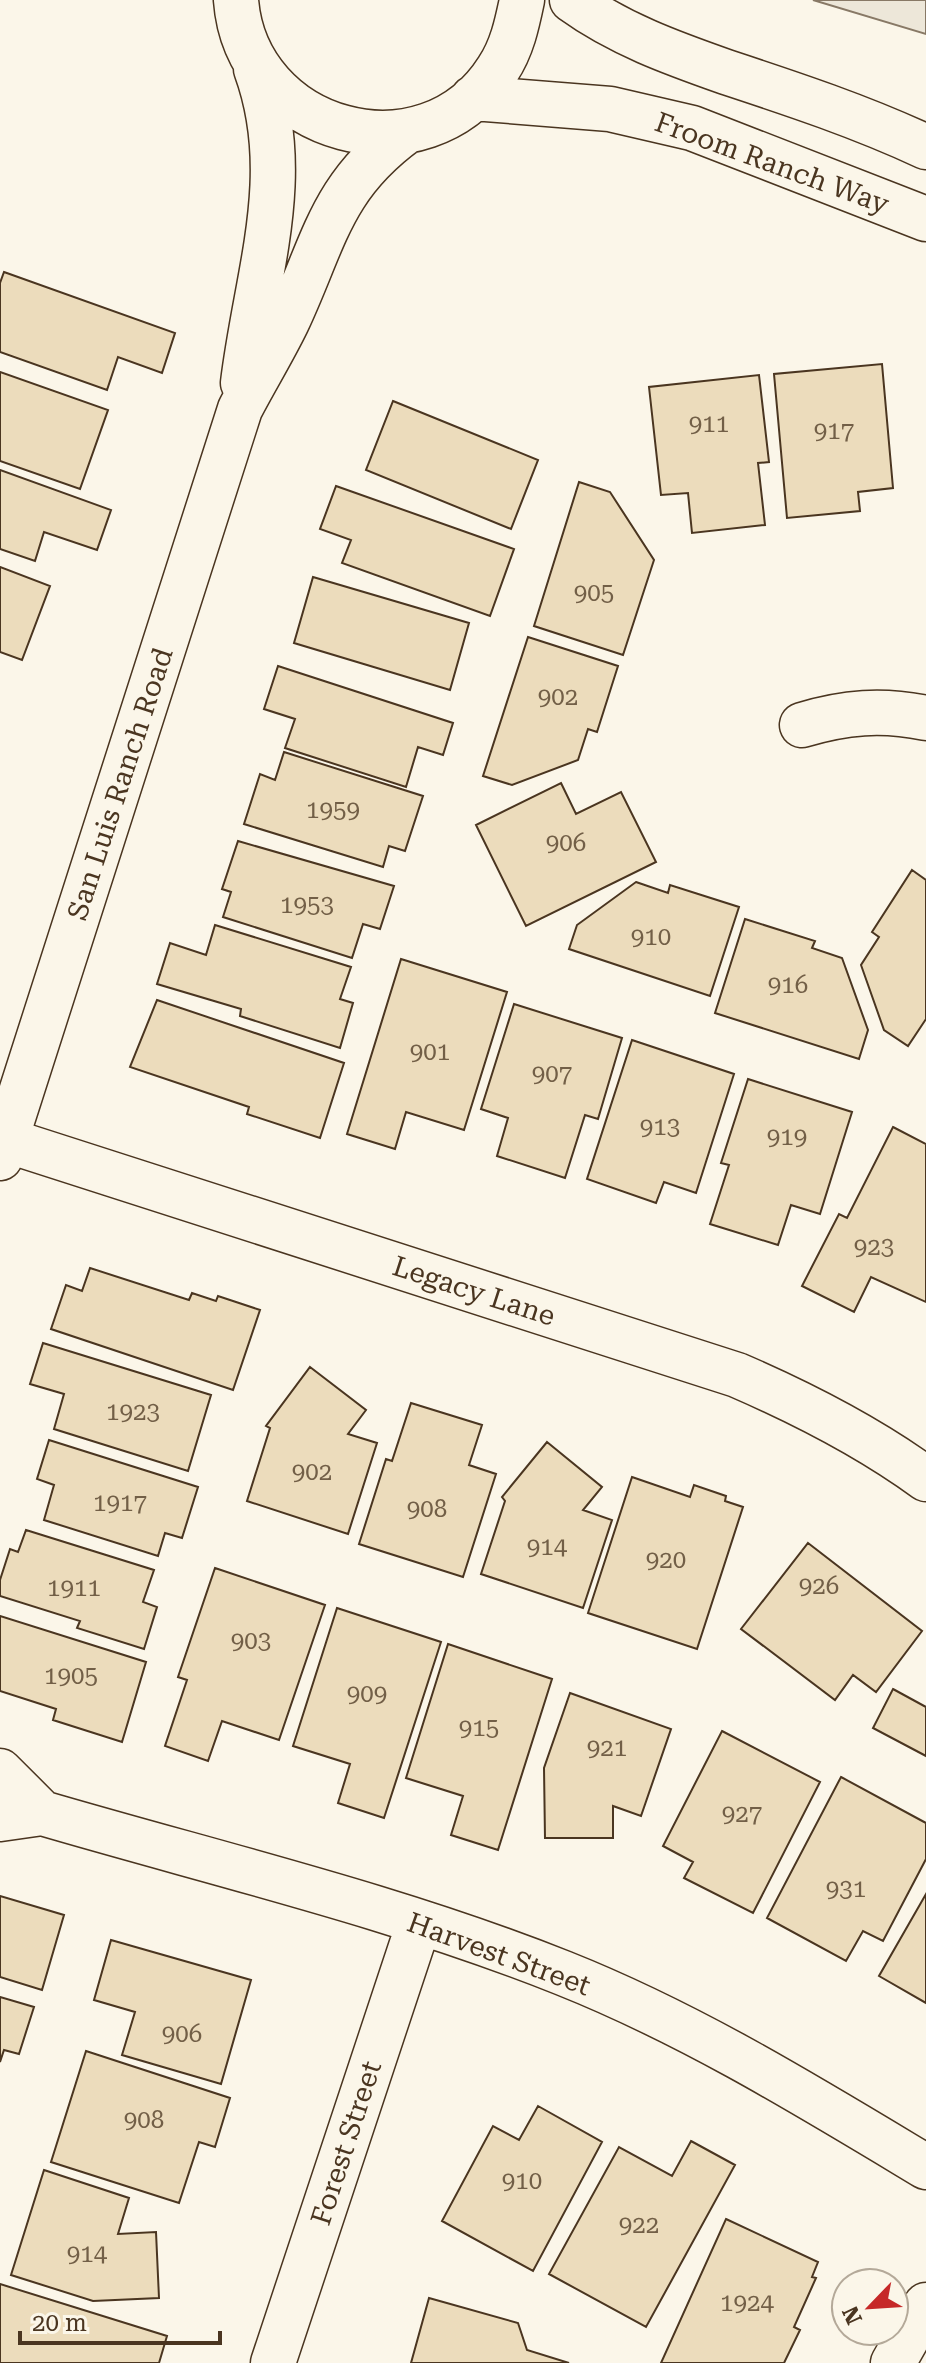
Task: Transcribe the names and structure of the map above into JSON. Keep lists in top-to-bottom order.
{
  "streets": {
    "street": [
      "Froom Ranch Way",
      "San Luis Ranch Road",
      "Legacy Lane",
      "Harvest Street",
      "Forest Street"
    ]
  },
  "crossings": [
    ["San Luis Ranch Road", "Legacy Lane"],
    ["Harvest Street", "Forest Street"]
  ],
  "house_numbers": [
    "911",
    "917",
    "905",
    "902",
    "1959",
    "906",
    "1953",
    "910",
    "916",
    "901",
    "907",
    "913",
    "919",
    "923",
    "1923",
    "902",
    "1917",
    "908",
    "914",
    "920",
    "926",
    "1911",
    "903",
    "1905",
    "909",
    "915",
    "921",
    "927",
    "931",
    "906",
    "908",
    "910",
    "922",
    "914",
    "1924"
  ],
  "scale_bar": "20 m",
  "north": "bottom left"
}
